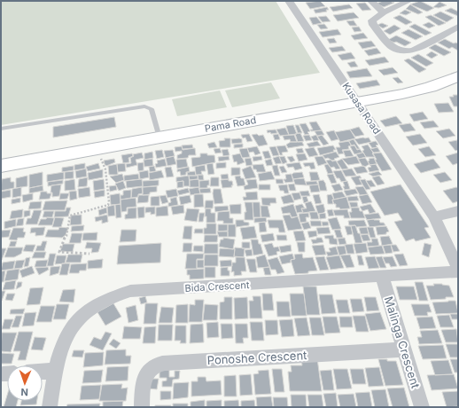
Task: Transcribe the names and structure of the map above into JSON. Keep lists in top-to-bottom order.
{
  "streets": {
    "street": [
      "Kusasa Road",
      "Pama Road",
      "Bida Crescent",
      "Malinga Crescent",
      "Ponoshe Crescent"
    ]
  },
  "crossings": [
    ["Kusasa Road", "Pama Road"],
    ["Bida Crescent", "Malinga Crescent"],
    ["Malinga Crescent", "Ponoshe Crescent"]
  ],
  "north": "bottom"
}
